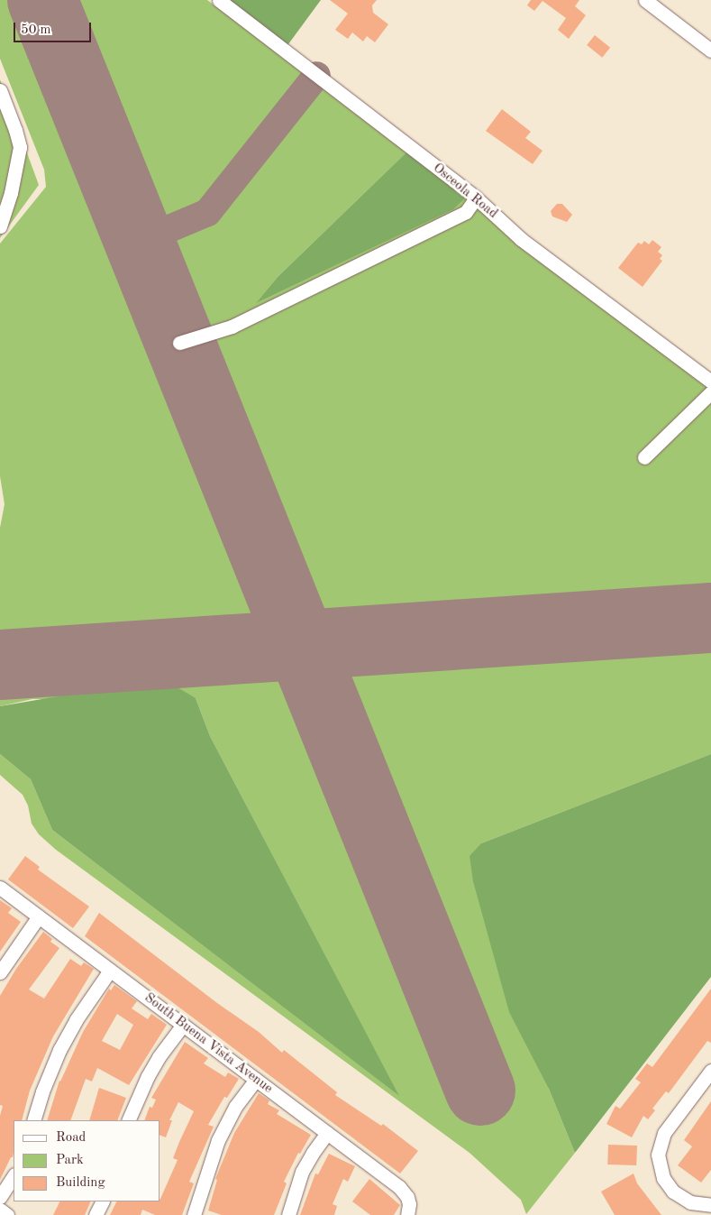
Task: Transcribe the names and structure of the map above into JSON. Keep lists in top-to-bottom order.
{
  "streets": {
    "street": ["Osceola Road", "South Buena Vista Avenue"]
  },
  "legend": ["Road", "Park", "Building"],
  "scale_bar": "50 m"
}
